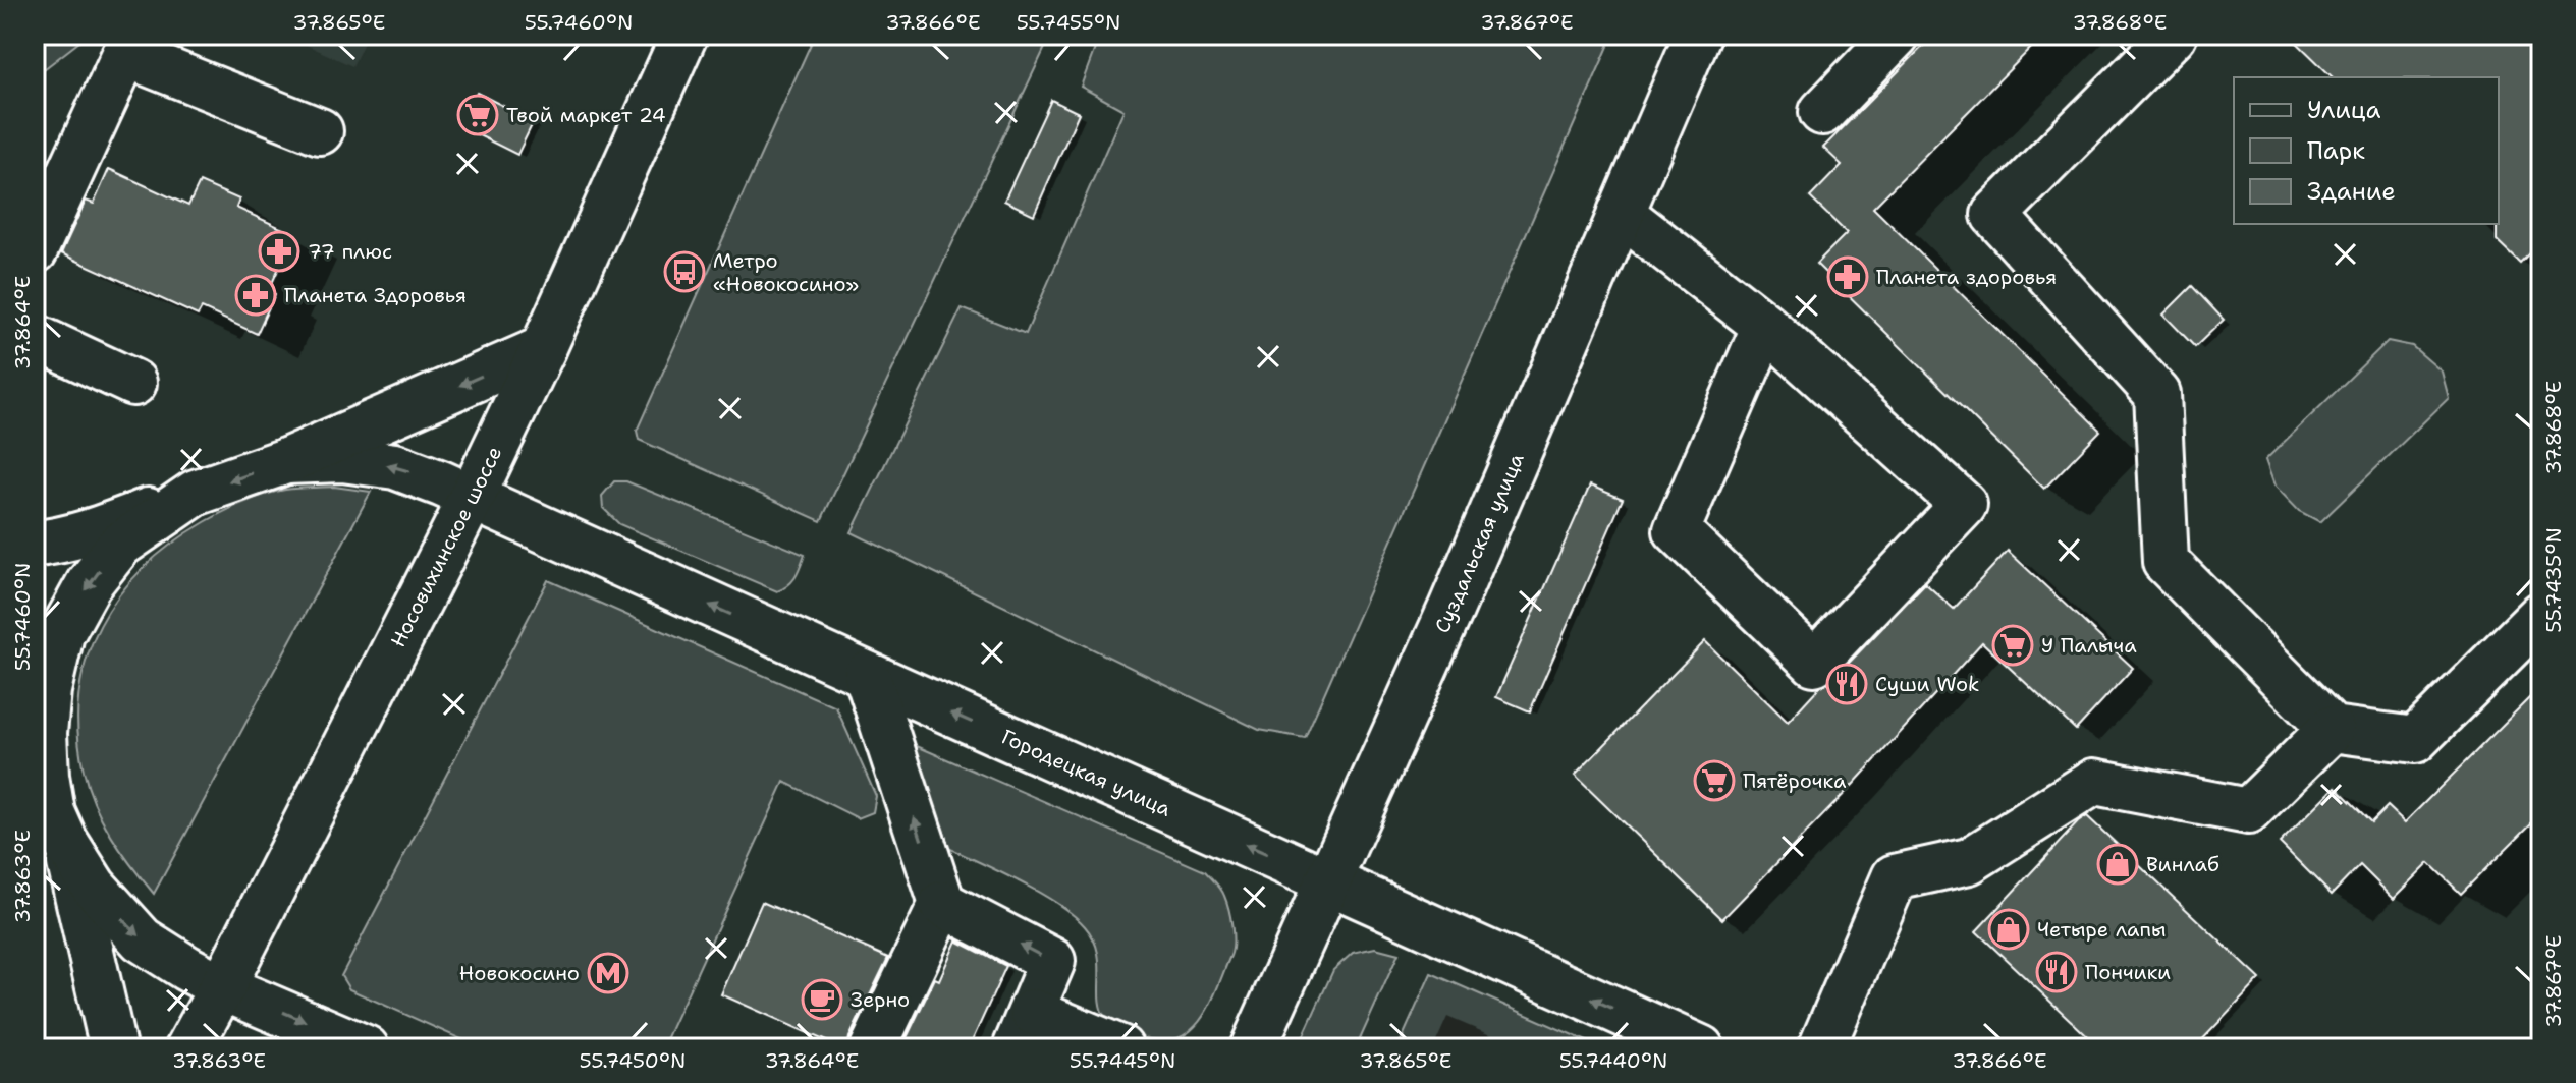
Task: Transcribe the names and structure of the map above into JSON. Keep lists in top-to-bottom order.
{
  "streets": {
    "street": ["Суздальская улица", "Носовихинское шоссе", "Городецкая улица"]
  },
  "crossings": [
    ["Суздальская улица", "Городецкая улица"],
    ["Носовихинское шоссе", "Городецкая улица"]
  ],
  "one_way": ["Городецкая улица"],
  "places": {
    "supermarket": ["Твой маркет 24", "У Палыча", "Пятёрочка"],
    "pharmacy": ["77 плюс", "Планета здоровья", "Планета Здоровья"],
    "bus stop": ["Метро «Новокосино»"],
    "restaurant": ["Суши Wok", "Пончики"],
    "shop": ["Винлаб", "Четыре лапы"],
    "metro station": ["Новокосино"],
    "cafe": ["Зерно"]
  },
  "legend": ["Улица", "Парк", "Здание"],
  "coordinates": [
    "37.865°E",
    "55.7460°N",
    "37.866°E",
    "55.7455°N",
    "37.867°E",
    "37.868°E",
    "37.864°E",
    "55.7435°N",
    "37.863°E",
    "55.7450°N",
    "55.7445°N",
    "55.7440°N"
  ]
}
